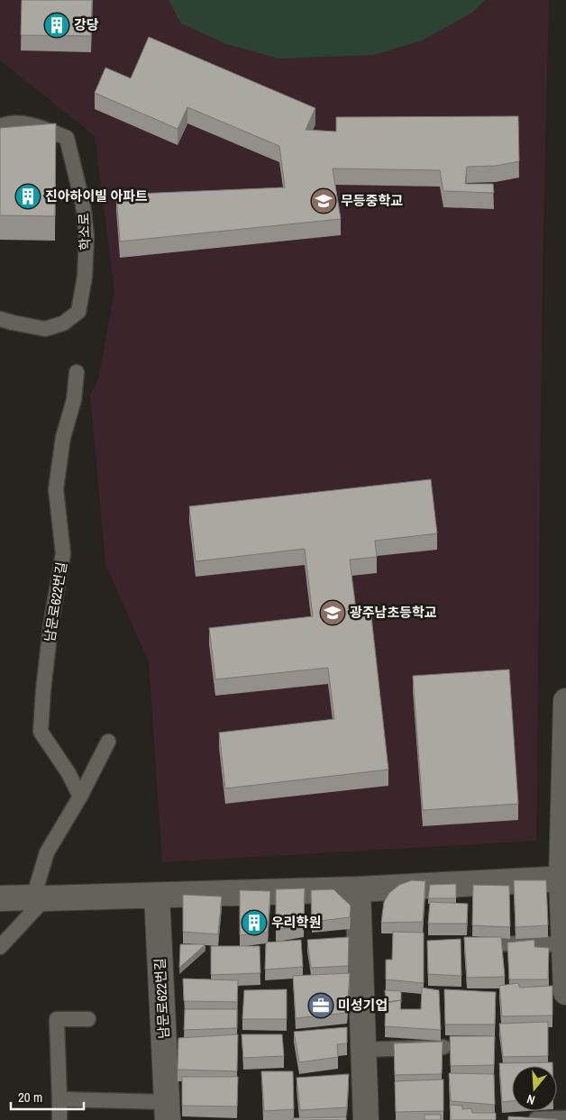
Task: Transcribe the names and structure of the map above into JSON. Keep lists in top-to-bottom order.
{
  "streets": {
    "street": ["남문로622번길"],
    "lane": ["학소로"]
  },
  "places": {
    "building": ["강당", "진아하이빌 아파트", "우리학원"],
    "school or university": ["무등중학교", "광주남초등학교"],
    "office": ["미성기업"]
  },
  "scale_bar": "20 m",
  "north": "bottom"
}
